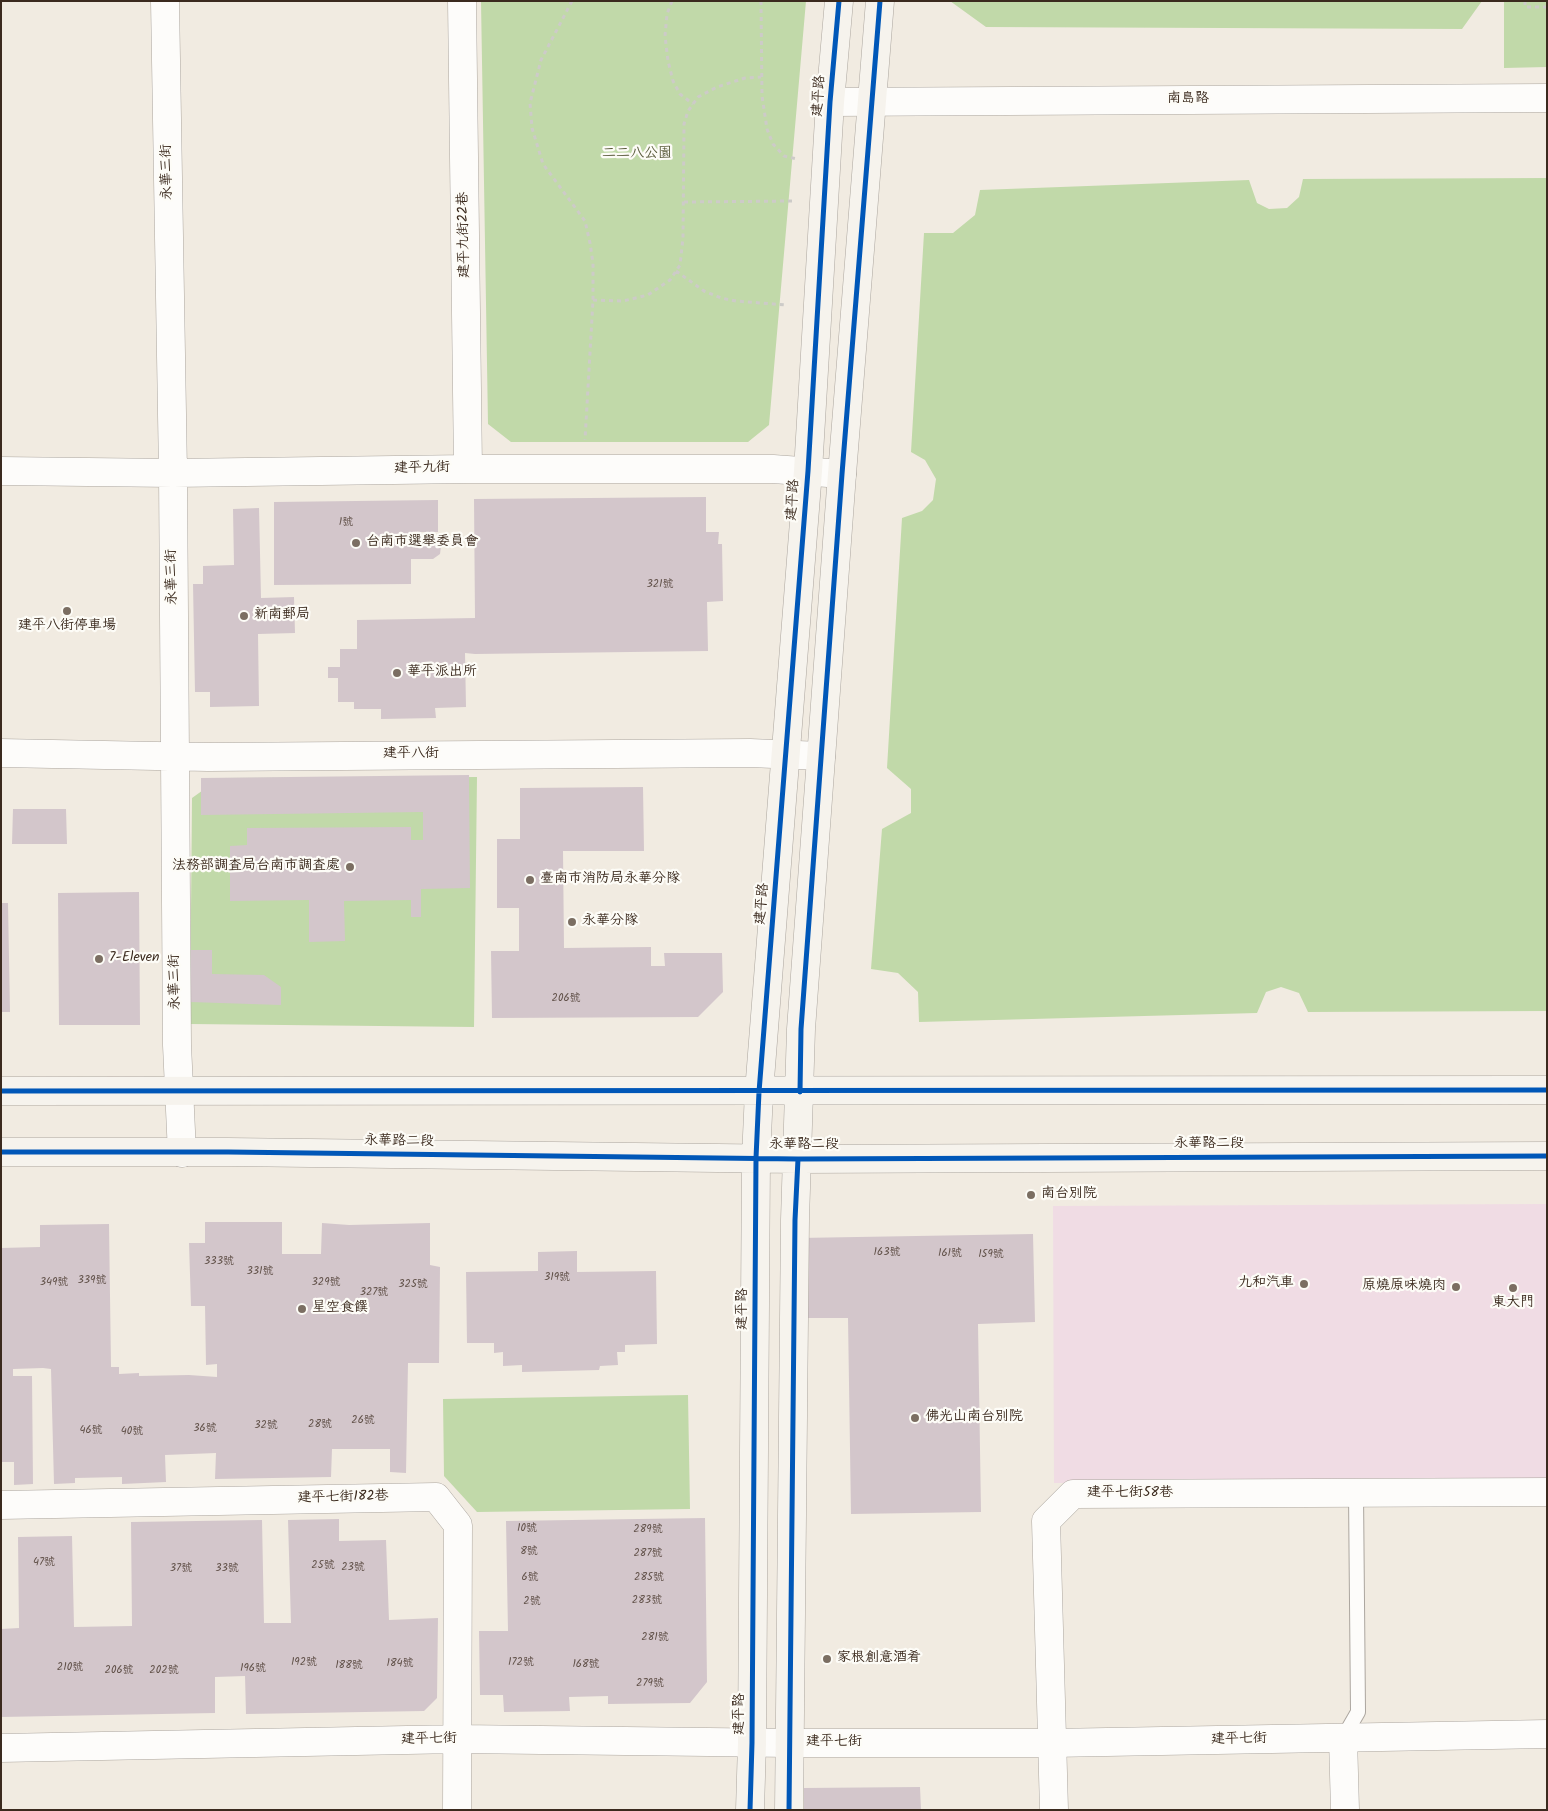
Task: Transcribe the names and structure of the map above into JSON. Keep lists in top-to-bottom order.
{
  "streets": {
    "street": [
      "建平路",
      "南島路",
      "永華三街",
      "建平九街22巷",
      "建平九街",
      "建平八街",
      "永華路二段",
      "建平七街58巷",
      "建平七街182巷",
      "建平七街"
    ]
  },
  "crossings": [
    ["建平路", "南島路"],
    ["建平路", "建平九街"],
    ["建平路", "建平八街"],
    ["建平路", "永華路二段"],
    ["建平路", "建平七街"],
    ["永華三街", "建平九街"],
    ["永華三街", "建平八街"],
    ["永華三街", "永華路二段"],
    ["建平九街22巷", "建平九街"],
    ["建平七街58巷", "建平七街"],
    ["建平七街182巷", "建平七街"]
  ],
  "parks": ["二二八公園"],
  "places": [
    "台南市選舉委員會",
    "建平八街停車場",
    "新南郵局",
    "華平派出所",
    "法務部調查局台南市調查處",
    "臺南市消防局永華分隊",
    "永華分隊",
    "7-Eleven",
    "南台別院",
    "九和汽車",
    "原燒原味燒肉",
    "東大門",
    "星空食饌",
    "佛光山南台別院",
    "家根創意酒肴"
  ],
  "house_numbers": [
    "1號",
    "321號",
    "206號",
    "163號",
    "161號",
    "159號",
    "333號",
    "331號",
    "319號",
    "339號",
    "349號",
    "329號",
    "325號",
    "327號",
    "26號",
    "28號",
    "32號",
    "36號",
    "46號",
    "40號",
    "10號",
    "289號",
    "8號",
    "287號",
    "47號",
    "25號",
    "23號",
    "37號",
    "33號",
    "6號",
    "285號",
    "283號",
    "2號",
    "281號",
    "192號",
    "172號",
    "184號",
    "168號",
    "188號",
    "210號",
    "196號",
    "206號",
    "202號",
    "279號"
  ]
}
